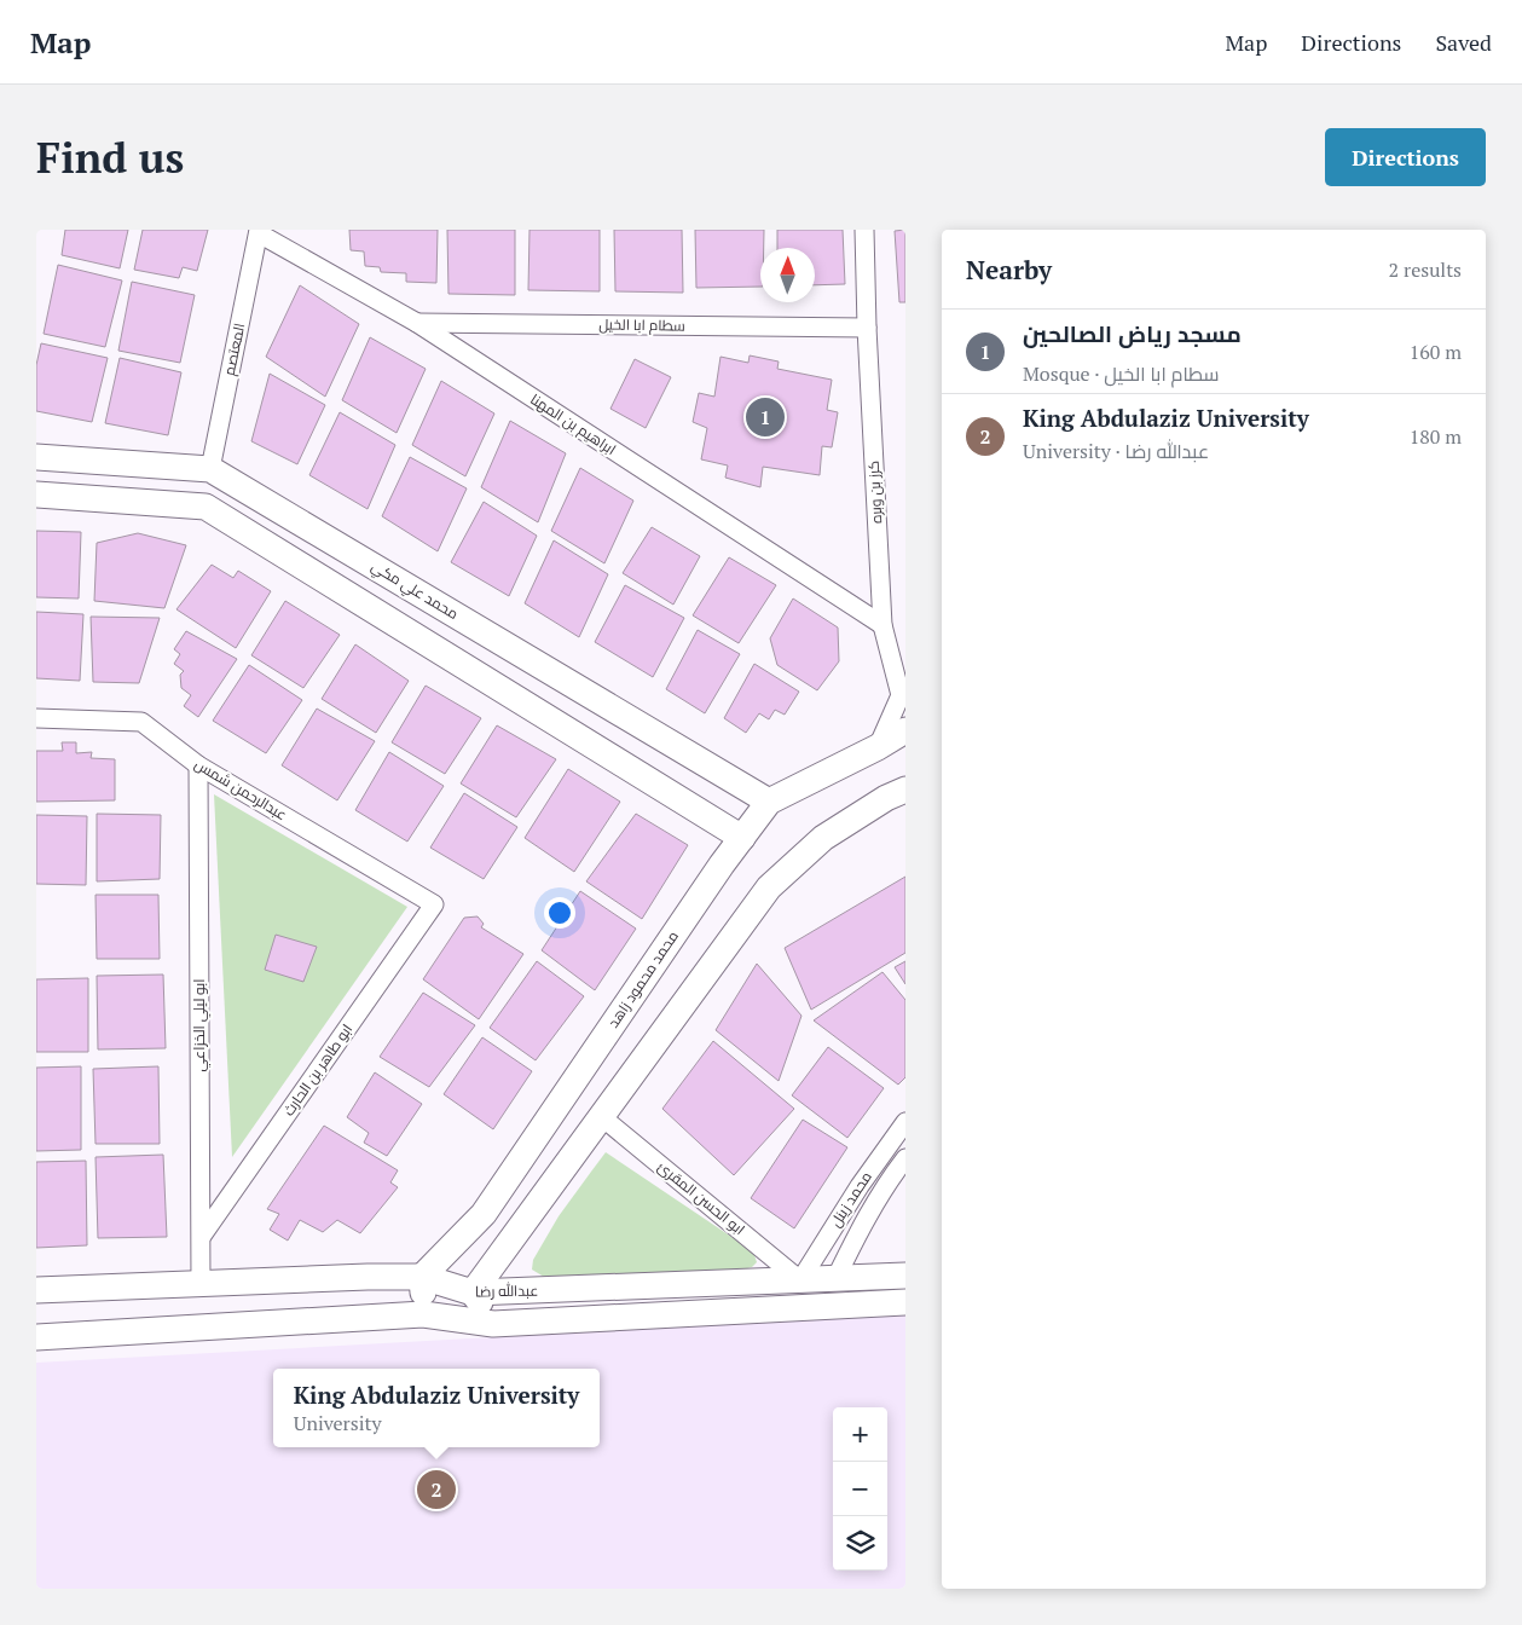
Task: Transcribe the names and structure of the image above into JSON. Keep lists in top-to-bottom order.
{
  "streets": {
    "street": [
      "سطام ابا الخيل",
      "المعتصم",
      "ابراهيم بن المهنا",
      "كرز بن وبره",
      "محمد علي مكي",
      "عبدالرحمن شمس",
      "محمد محمود زاهد",
      "ابو ليلي الخزاعي",
      "ابو طاهر بن الحارث",
      "ابو الحسن المقرئ",
      "محمد زينل",
      "عبدالله رضا"
    ]
  },
  "crossings": [
    ["سطام ابا الخيل", "ابراهيم بن المهنا"],
    ["سطام ابا الخيل", "كرز بن وبره"],
    ["المعتصم", "ابراهيم بن المهنا"],
    ["المعتصم", "محمد علي مكي"],
    ["ابراهيم بن المهنا", "كرز بن وبره"],
    ["كرز بن وبره", "محمد محمود زاهد"],
    ["محمد علي مكي", "محمد محمود زاهد"],
    ["عبدالرحمن شمس", "ابو ليلي الخزاعي"],
    ["عبدالرحمن شمس", "ابو طاهر بن الحارث"],
    ["محمد محمود زاهد", "عبدالله رضا"],
    ["ابو ليلي الخزاعي", "ابو طاهر بن الحارث"],
    ["ابو ليلي الخزاعي", "عبدالله رضا"],
    ["ابو الحسن المقرئ", "محمد زينل"],
    ["ابو الحسن المقرئ", "عبدالله رضا"],
    ["محمد زينل", "عبدالله رضا"]
  ],
  "north": "top",
  "page": {
    "header": "Map",
    "nav": ["Map", "Directions", "Saved"],
    "buttons": "Directions",
    "title": "Find us",
    "heading": ["Nearby", "2 results"],
    "list": [
      {
        "mark": "1",
        "name": "مسجد رياض الصالحين",
        "note": "Mosque · سطام ابا الخيل",
        "value": "160 m"
      },
      {
        "mark": "2",
        "name": "King Abdulaziz University",
        "note": "University · عبدالله رضا",
        "value": "180 m"
      }
    ],
    "pins": ["1", "2"],
    "popup": ["King Abdulaziz University", "University"],
    "map_buttons": ["+", "−"]
  }
}
